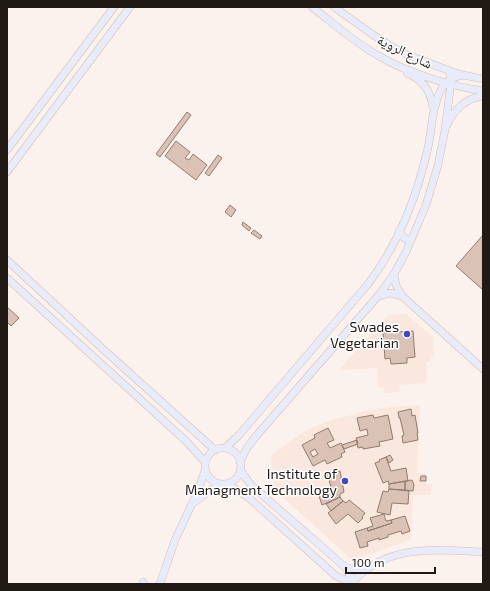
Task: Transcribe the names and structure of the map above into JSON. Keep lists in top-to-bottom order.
{
  "streets": {
    "street": ["شارع الروية"]
  },
  "places": ["Swades Vegetarian", "Institute of Managment Technology"],
  "scale_bar": "100 m"
}
